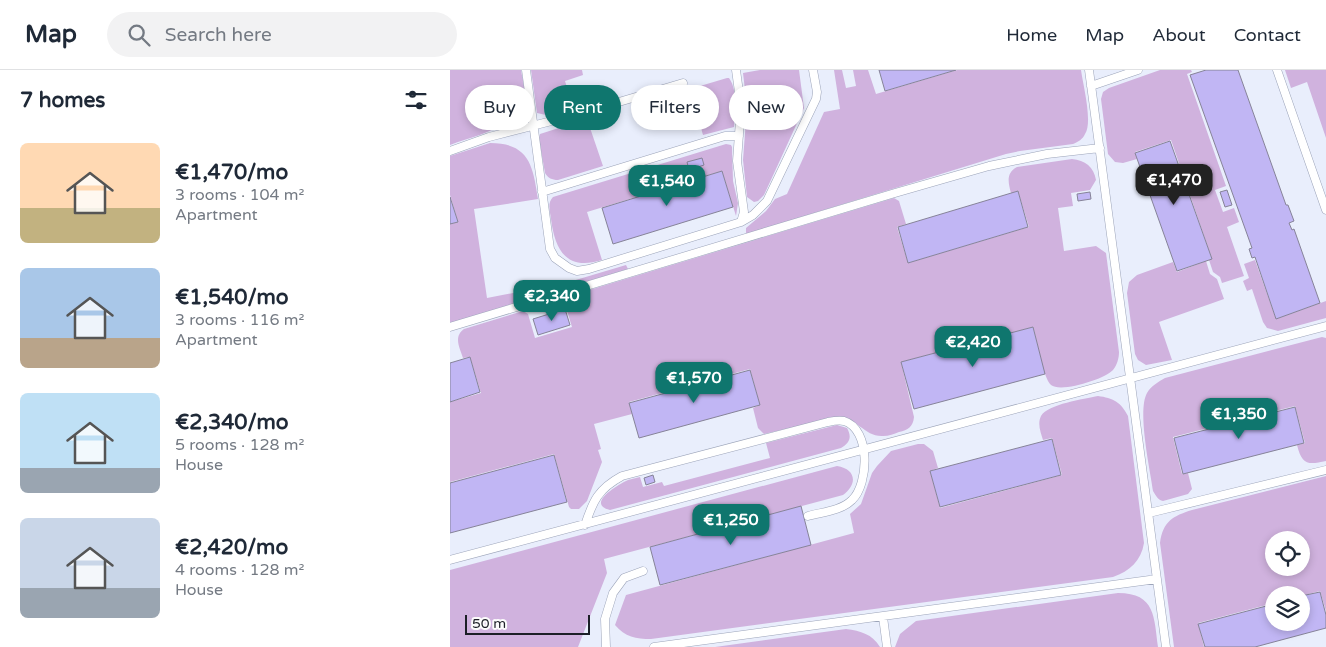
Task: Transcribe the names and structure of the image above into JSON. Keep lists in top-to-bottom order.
{
  "scale_bar": "50 m",
  "page": {
    "header": "Map",
    "search": "Search here",
    "nav": [
      "Home",
      "Map",
      "About",
      "Contact"
    ],
    "heading": "7 homes",
    "chip": [
      "Buy",
      "Rent",
      "Filters",
      "New"
    ],
    "list": [
      {
        "name": "€1,470/mo",
        "note": "3 rooms · 104 m² · Apartment"
      },
      {
        "name": "€1,540/mo",
        "note": "3 rooms · 116 m² · Apartment"
      },
      {
        "name": "€2,340/mo",
        "note": "5 rooms · 128 m² · House"
      },
      {
        "name": "€2,420/mo",
        "note": "4 rooms · 128 m² · House"
      }
    ],
    "price": [
      "€1,470",
      "€1,540",
      "€2,340",
      "€2,420",
      "€1,570",
      "€1,350",
      "€1,250"
    ],
    "scale": "50 m"
  }
}
